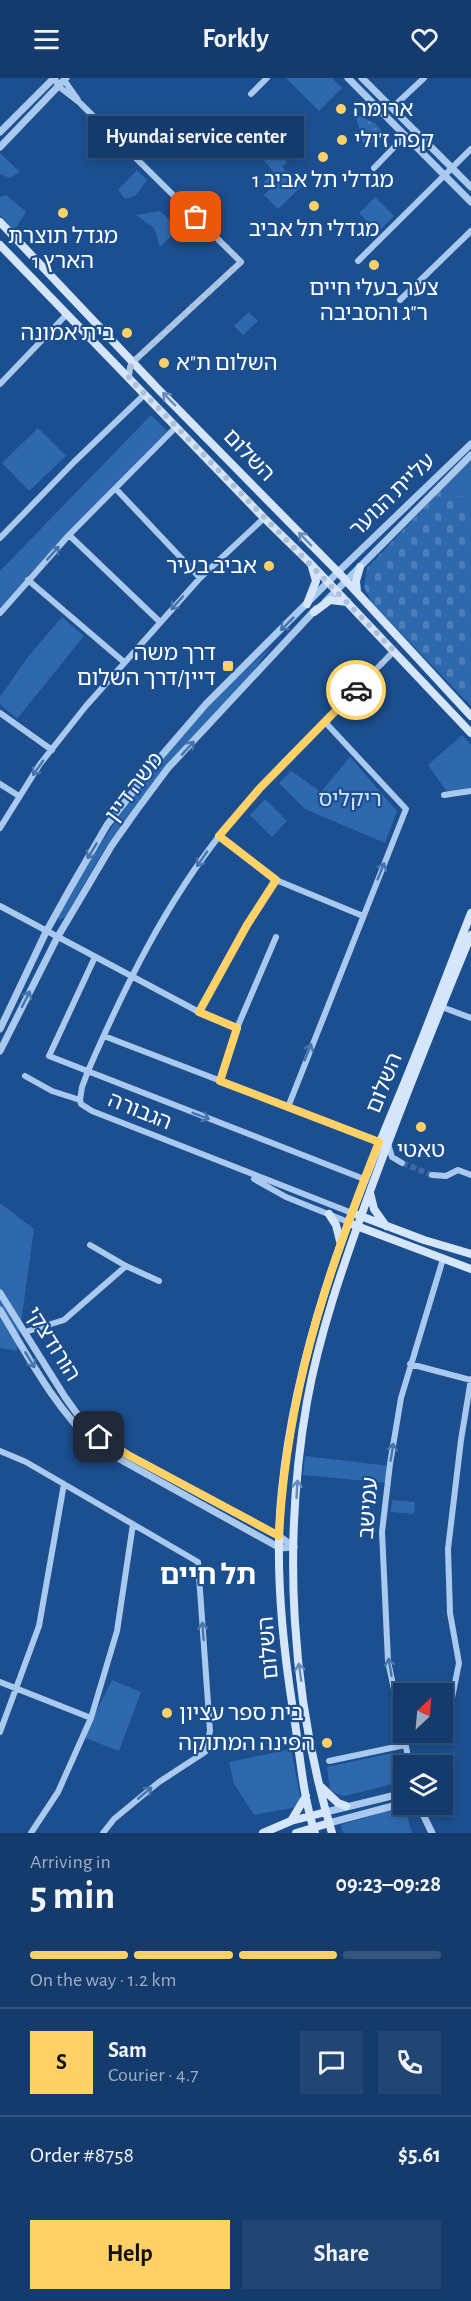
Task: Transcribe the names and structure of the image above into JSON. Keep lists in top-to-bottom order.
{
  "streets": {
    "main road": ["השלום", "הגבורה"],
    "street": [
      "עליית הנוער",
      "משה דיין",
      "הורודצקי",
      "עמישב"
    ]
  },
  "crossings": [
    ["השלום", "עליית הנוער"],
    ["השלום", "משה דיין"],
    ["השלום", "הגבורה"],
    ["השלום", "הורודצקי"],
    ["עליית הנוער", "משה דיין"]
  ],
  "one_way": ["עמישב"],
  "districts": ["תל חיים"],
  "parks": ["ריקליס"],
  "places": {
    "other": [
      "ארומה",
      "קפה ז'ולי",
      "מגדלי תל אביב 1",
      "מגדלי תל אביב",
      "מגדל תוצרת הארץ 1",
      "Hyundai service center",
      "צער בעלי חיים ר\"ג והסביבה",
      "בית אמונה",
      "השלום ת\"א",
      "אביב בעיר",
      "טאטי",
      "בית ספר עציון",
      "הפינה המתוקה"
    ],
    "transit": ["דרך משה דיין/דרך השלום"]
  },
  "north": "top right",
  "page": {
    "header": "Forkly",
    "bubble": "Hyundai service center",
    "heading": ["5 min", "Arriving in", "09:23–09:28"],
    "panel": [
      "Sam",
      "Courier · 4.7",
      "Order #8758",
      "$5.61"
    ],
    "bar": "On the way · 1.2 km",
    "round": "S",
    "buttons": ["Help", "Share"]
  }
}
